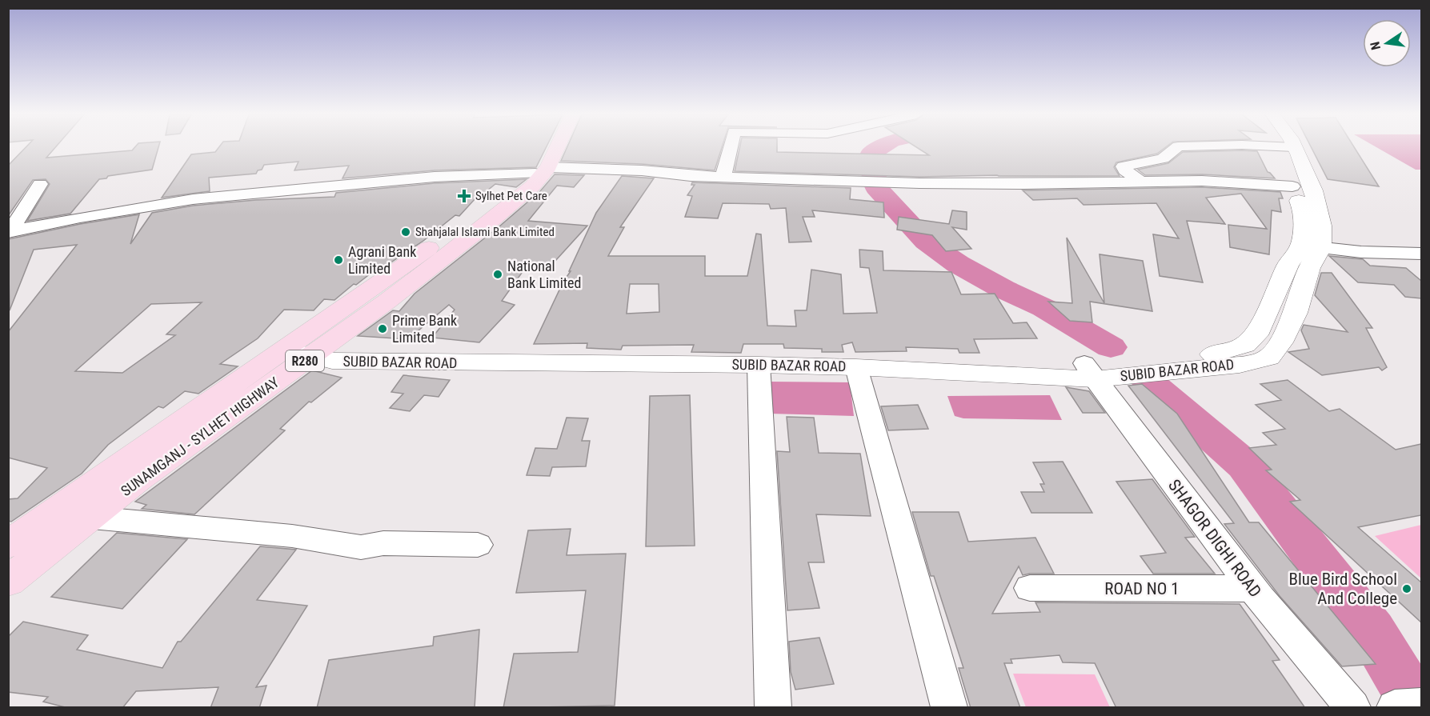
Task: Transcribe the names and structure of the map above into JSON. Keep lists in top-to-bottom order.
{
  "streets": {
    "main road": ["R280", "SUBID BAZAR ROAD", "SUNAMGANJ - SYLHET HIGHWAY"],
    "street": ["SHAGOR DIGHI ROAD", "ROAD NO 1"]
  },
  "crossings": [
    ["SUBID BAZAR ROAD", "SUNAMGANJ - SYLHET HIGHWAY"],
    ["SUBID BAZAR ROAD", "SHAGOR DIGHI ROAD"],
    ["SHAGOR DIGHI ROAD", "ROAD NO 1"]
  ],
  "places": {
    "health": ["Sylhet Pet Care"],
    "other": [
      "Shahjalal Islami Bank Limited",
      "Agrani Bank Limited",
      "National Bank Limited",
      "Prime Bank Limited",
      "Blue Bird School And College"
    ]
  },
  "north": "left"
}
